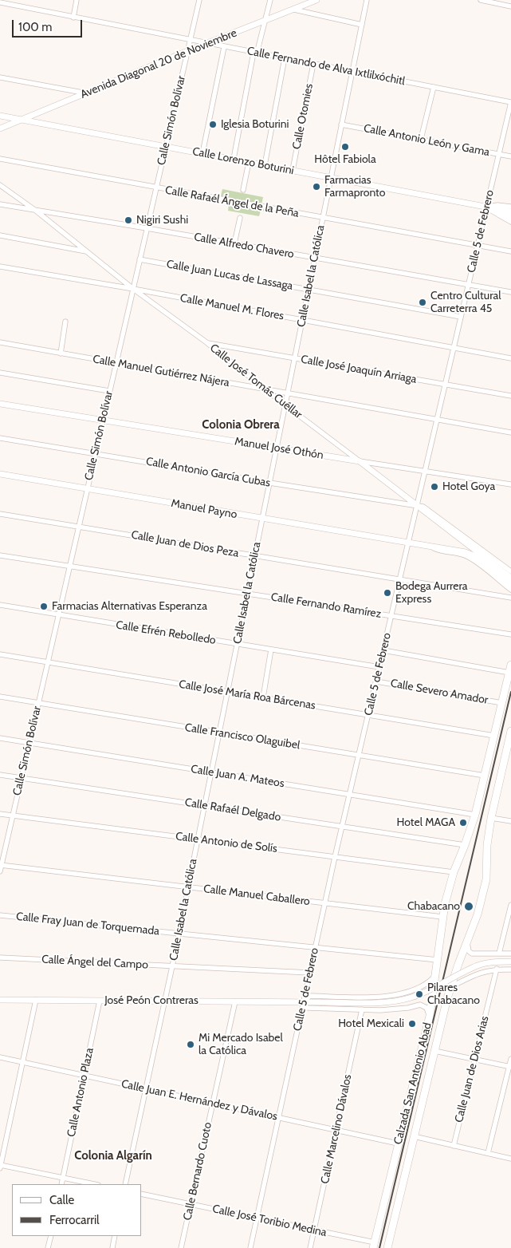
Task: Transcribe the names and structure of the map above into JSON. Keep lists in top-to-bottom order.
{
  "streets": {
    "highway": ["Calzada San Antonio Abad"],
    "main road": [
      "Avenida Diagonal 20 de Noviembre",
      "Calle Lorenzo Boturini",
      "Calle José Tomás Cuéllar",
      "Manuel José Othón",
      "Manuel Payno",
      "José Peón Contreras"
    ],
    "street": [
      "Calle Fernando de Alva Ixtlilxóchitl",
      "Calle Otomies",
      "Calle Simón Bolívar",
      "Calle Antonio León y Gama",
      "Calle Rafaél Ángel de la Peña",
      "Calle 5 de Febrero",
      "Calle Alfredo Chavero",
      "Calle Juan Lucas de Lassaga",
      "Calle Isabel la Católica",
      "Calle Manuel M. Flores",
      "Calle José Joaquín Arriaga",
      "Calle Manuel Gutiérrez Nájera",
      "Calle Antonio García Cubas",
      "Calle Juan de Dios Peza",
      "Calle Fernando Ramírez",
      "Calle Efrén Rebolledo",
      "Calle Severo Amador",
      "Calle José María Roa Bárcenas",
      "Calle Francisco Olaguibel",
      "Calle Juan A. Mateos",
      "Calle Rafaél Delgado",
      "Calle Antonio de Solís",
      "Calle Manuel Caballero",
      "Calle Fray Juan de Torquemada",
      "Calle Ángel del Campo",
      "Calle Juan de Dios Arias",
      "Calle Antonio Plaza",
      "Calle Juan E. Hernández y Dávalos",
      "Calle Marcelino Dávalos",
      "Calle Bernardo Cuoto",
      "Calle José Toribio Medina"
    ]
  },
  "crossings": [
    ["Avenida Diagonal 20 de Noviembre", "Calle Fernando de Alva Ixtlilxóchitl"],
    ["Avenida Diagonal 20 de Noviembre", "Calle Simón Bolívar"],
    ["Avenida Diagonal 20 de Noviembre", "Calle Lorenzo Boturini"],
    ["Calle Fernando de Alva Ixtlilxóchitl", "Calle Otomies"],
    ["Calle Fernando de Alva Ixtlilxóchitl", "Calle Simón Bolívar"],
    ["Calle Fernando de Alva Ixtlilxóchitl", "Calle 5 de Febrero"],
    ["Calle Fernando de Alva Ixtlilxóchitl", "Calle Isabel la Católica"],
    ["Calle Otomies", "Calle Lorenzo Boturini"],
    ["Calle Simón Bolívar", "Calle Lorenzo Boturini"],
    ["Calle Simón Bolívar", "Calle Rafaél Ángel de la Peña"],
    ["Calle Simón Bolívar", "Calle Alfredo Chavero"],
    ["Calle Simón Bolívar", "Calle Juan Lucas de Lassaga"],
    ["Calle Simón Bolívar", "Calle Manuel M. Flores"],
    ["Calle Simón Bolívar", "Calle Manuel Gutiérrez Nájera"],
    ["Calle Simón Bolívar", "Calle José Tomás Cuéllar"],
    ["Calle Simón Bolívar", "Manuel José Othón"],
    ["Calle Simón Bolívar", "Calle Antonio García Cubas"],
    ["Calle Simón Bolívar", "Manuel Payno"],
    ["Calle Simón Bolívar", "Calle Juan de Dios Peza"],
    ["Calle Simón Bolívar", "Calle Fernando Ramírez"],
    ["Calle Simón Bolívar", "Calle Efrén Rebolledo"],
    ["Calle Simón Bolívar", "Calle José María Roa Bárcenas"],
    ["Calle Simón Bolívar", "Calle Francisco Olaguibel"],
    ["Calle Simón Bolívar", "Calle Juan A. Mateos"],
    ["Calle Simón Bolívar", "Calle Rafaél Delgado"],
    ["Calle Simón Bolívar", "Calle Antonio de Solís"],
    ["Calle Simón Bolívar", "Calle Manuel Caballero"],
    ["Calle Antonio León y Gama", "Calle 5 de Febrero"],
    ["Calle Antonio León y Gama", "Calle Isabel la Católica"],
    ["Calle Lorenzo Boturini", "Calle 5 de Febrero"],
    ["Calle Lorenzo Boturini", "Calle Isabel la Católica"],
    ["Calle Rafaél Ángel de la Peña", "Calle 5 de Febrero"],
    ["Calle Rafaél Ángel de la Peña", "Calle Isabel la Católica"],
    ["Calle 5 de Febrero", "Calle Alfredo Chavero"],
    ["Calle 5 de Febrero", "Calle Juan Lucas de Lassaga"],
    ["Calle 5 de Febrero", "Calle Manuel M. Flores"],
    ["Calle 5 de Febrero", "Calle José Joaquín Arriaga"],
    ["Calle 5 de Febrero", "Calle Manuel Gutiérrez Nájera"],
    ["Calle 5 de Febrero", "Calle José Tomás Cuéllar"],
    ["Calle 5 de Febrero", "Manuel José Othón"],
    ["Calle 5 de Febrero", "Calle Antonio García Cubas"],
    ["Calle 5 de Febrero", "Manuel Payno"],
    ["Calle 5 de Febrero", "Calle Juan de Dios Peza"],
    ["Calle 5 de Febrero", "Calle Fernando Ramírez"],
    ["Calle 5 de Febrero", "Calle Efrén Rebolledo"],
    ["Calle 5 de Febrero", "Calle Severo Amador"],
    ["Calle 5 de Febrero", "Calle José María Roa Bárcenas"],
    ["Calle 5 de Febrero", "Calle Francisco Olaguibel"],
    ["Calle 5 de Febrero", "Calle Juan A. Mateos"],
    ["Calle 5 de Febrero", "Calle Rafaél Delgado"],
    ["Calle 5 de Febrero", "Calle Antonio de Solís"],
    ["Calle 5 de Febrero", "Calle Manuel Caballero"],
    ["Calle 5 de Febrero", "Calle Fray Juan de Torquemada"],
    ["Calle 5 de Febrero", "Calle Ángel del Campo"],
    ["Calle 5 de Febrero", "José Peón Contreras"],
    ["Calle 5 de Febrero", "Calle Juan E. Hernández y Dávalos"],
    ["Calle 5 de Febrero", "Calle José Toribio Medina"],
    ["Calle Alfredo Chavero", "Calle Isabel la Católica"],
    ["Calle Alfredo Chavero", "Calle José Tomás Cuéllar"],
    ["Calle Juan Lucas de Lassaga", "Calle Isabel la Católica"],
    ["Calle Isabel la Católica", "Calle Manuel M. Flores"],
    ["Calle Isabel la Católica", "Calle José Joaquín Arriaga"],
    ["Calle Isabel la Católica", "Calle Manuel Gutiérrez Nájera"],
    ["Calle Isabel la Católica", "Calle José Tomás Cuéllar"],
    ["Calle Isabel la Católica", "Manuel José Othón"],
    ["Calle Isabel la Católica", "Calle Antonio García Cubas"],
    ["Calle Isabel la Católica", "Manuel Payno"],
    ["Calle Isabel la Católica", "Calle Juan de Dios Peza"],
    ["Calle Isabel la Católica", "Calle Fernando Ramírez"],
    ["Calle Isabel la Católica", "Calle Efrén Rebolledo"],
    ["Calle Isabel la Católica", "Calle José María Roa Bárcenas"],
    ["Calle Isabel la Católica", "Calle Francisco Olaguibel"],
    ["Calle Isabel la Católica", "Calle Juan A. Mateos"],
    ["Calle Isabel la Católica", "Calle Rafaél Delgado"],
    ["Calle Isabel la Católica", "Calle Antonio de Solís"],
    ["Calle Isabel la Católica", "Calle Manuel Caballero"],
    ["Calle Isabel la Católica", "Calle Fray Juan de Torquemada"],
    ["Calle Isabel la Católica", "Calle Ángel del Campo"],
    ["Calle Isabel la Católica", "José Peón Contreras"],
    ["Calle Isabel la Católica", "Calle Juan E. Hernández y Dávalos"],
    ["Calle Manuel M. Flores", "Calle José Tomás Cuéllar"],
    ["Calle José Joaquín Arriaga", "Calle José Tomás Cuéllar"],
    ["Calle Manuel Gutiérrez Nájera", "Calle José Tomás Cuéllar"],
    ["Calle José Tomás Cuéllar", "Manuel José Othón"],
    ["Calle José Tomás Cuéllar", "Calle Antonio García Cubas"],
    ["Calle Severo Amador", "Calzada San Antonio Abad"],
    ["Calle José María Roa Bárcenas", "Calzada San Antonio Abad"],
    ["Calle Francisco Olaguibel", "Calzada San Antonio Abad"],
    ["Calle Juan A. Mateos", "Calzada San Antonio Abad"],
    ["Calle Rafaél Delgado", "Calzada San Antonio Abad"],
    ["Calle Antonio de Solís", "Calzada San Antonio Abad"],
    ["Calle Manuel Caballero", "Calzada San Antonio Abad"],
    ["Calle Fray Juan de Torquemada", "Calzada San Antonio Abad"],
    ["José Peón Contreras", "Calzada San Antonio Abad"],
    ["José Peón Contreras", "Calle Antonio Plaza"],
    ["José Peón Contreras", "Calle Bernardo Cuoto"],
    ["Calzada San Antonio Abad", "Calle Juan E. Hernández y Dávalos"],
    ["Calzada San Antonio Abad", "Calle José Toribio Medina"],
    ["Calle Antonio Plaza", "Calle Juan E. Hernández y Dávalos"],
    ["Calle Juan E. Hernández y Dávalos", "Calle Marcelino Dávalos"],
    ["Calle Juan E. Hernández y Dávalos", "Calle Bernardo Cuoto"],
    ["Calle Marcelino Dávalos", "Calle José Toribio Medina"],
    ["Calle Bernardo Cuoto", "Calle José Toribio Medina"]
  ],
  "districts": ["Colonia Obrera", "Colonia Algarín"],
  "places": [
    "Iglesia Boturini",
    "Hôtel Fabiola",
    "Farmacias Farmapronto",
    "Nigiri Sushi",
    "Centro Cultural Carreterra 45",
    "Hotel Goya",
    "Bodega Aurrera Express",
    "Farmacias Alternativas Esperanza",
    "Hotel MAGA",
    "Chabacano",
    "Pilares Chabacano",
    "Hotel Mexicali",
    "Mi Mercado Isabel la Católica"
  ],
  "legend": ["Calle", "Ferrocarril"],
  "scale_bar": "100 m"
}
